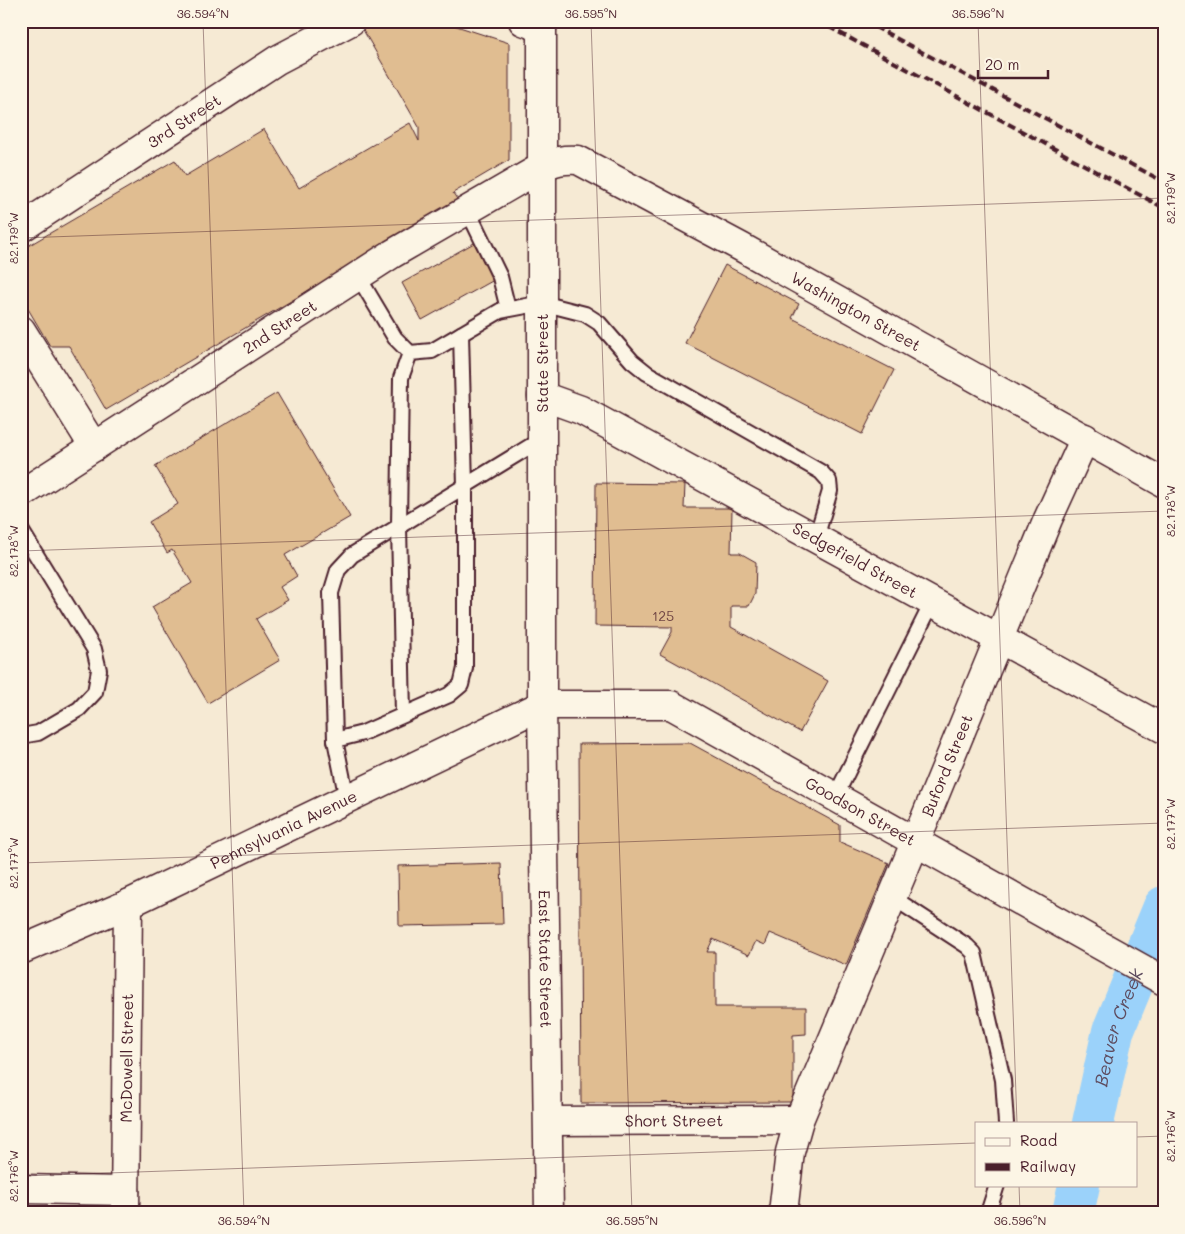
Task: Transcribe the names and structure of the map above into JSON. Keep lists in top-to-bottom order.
{
  "streets": {
    "street": [
      "3rd Street",
      "Washington Street",
      "2nd Street",
      "State Street",
      "Sedgefield Street",
      "Buford Street",
      "Goodson Street",
      "Pennsylvania Avenue",
      "East State Street",
      "McDowell Street",
      "Short Street"
    ]
  },
  "crossings": [
    ["Washington Street", "2nd Street"],
    ["Washington Street", "State Street"],
    ["Washington Street", "Buford Street"],
    ["2nd Street", "State Street"],
    ["State Street", "Sedgefield Street"],
    ["State Street", "Goodson Street"],
    ["State Street", "Pennsylvania Avenue"],
    ["State Street", "East State Street"],
    ["Sedgefield Street", "Buford Street"],
    ["Buford Street", "Goodson Street"],
    ["Buford Street", "Short Street"],
    ["Goodson Street", "Pennsylvania Avenue"],
    ["Goodson Street", "East State Street"],
    ["Pennsylvania Avenue", "East State Street"],
    ["Pennsylvania Avenue", "McDowell Street"],
    ["East State Street", "Short Street"]
  ],
  "water": ["Beaver Creek"],
  "house_numbers": ["125"],
  "legend": ["Road", "Railway"],
  "scale_bar": "20 m",
  "coordinates": [
    "36.594°N",
    "36.595°N",
    "36.596°N",
    "82.179°W",
    "82.178°W",
    "82.177°W",
    "82.176°W"
  ]
}
